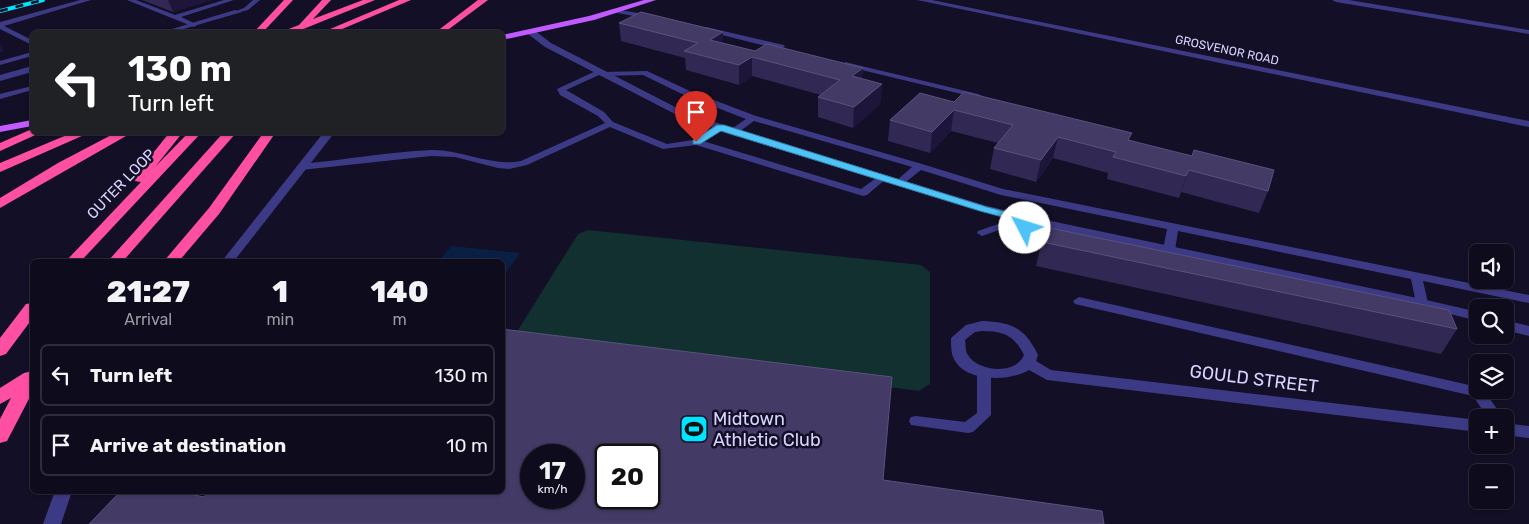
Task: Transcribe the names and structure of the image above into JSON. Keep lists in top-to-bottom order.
{
  "streets": {
    "highway": ["OUTER LOOP"],
    "street": ["GROSVENOR ROAD", "GOULD STREET"]
  },
  "places": {
    "sports": ["Midtown Athletic Club"]
  },
  "page": {
    "turn": ["130 m", "Turn left"],
    "map_buttons": ["+", "−"],
    "eta": [
      "21:27",
      "Arrival",
      "1",
      "min",
      "140",
      "m"
    ],
    "list": [
      {
        "name": "Turn left",
        "value": "130 m"
      },
      {
        "name": "Arrive at destination",
        "value": "10 m"
      }
    ],
    "speed": "17 km/h",
    "limit": "20"
  }
}
